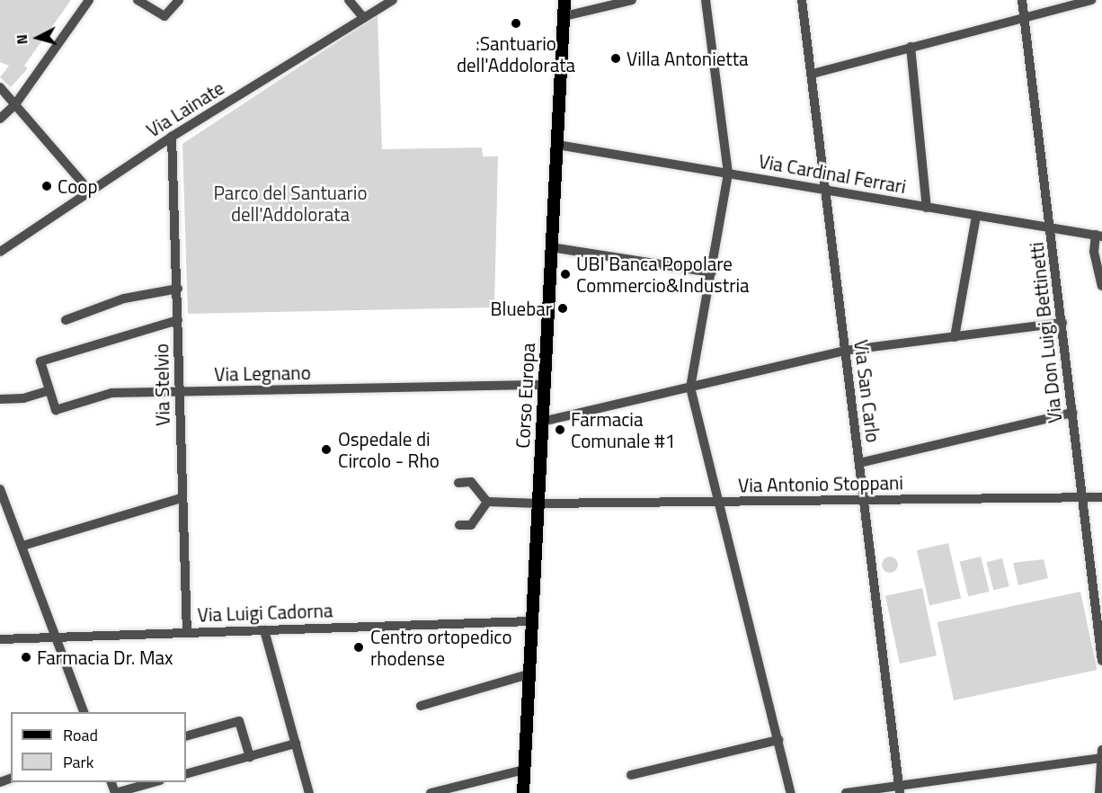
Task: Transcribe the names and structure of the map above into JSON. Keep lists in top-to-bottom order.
{
  "streets": {
    "main road": ["Corso Europa"],
    "street": [
      "Via Lainate",
      "Via Cardinal Ferrari",
      "Via Don Luigi Bettinetti",
      "Via Legnano",
      "Via Stelvio",
      "Via San Carlo",
      "Via Antonio Stoppani",
      "Via Luigi Cadorna"
    ]
  },
  "crossings": [
    ["Via Lainate", "Via Stelvio"],
    ["Via Cardinal Ferrari", "Via Don Luigi Bettinetti"],
    ["Via Cardinal Ferrari", "Via San Carlo"],
    ["Via Cardinal Ferrari", "Corso Europa"],
    ["Via Don Luigi Bettinetti", "Via Antonio Stoppani"],
    ["Via Legnano", "Via Stelvio"],
    ["Via Legnano", "Corso Europa"],
    ["Via Stelvio", "Via Luigi Cadorna"],
    ["Via San Carlo", "Via Antonio Stoppani"],
    ["Corso Europa", "Via Antonio Stoppani"],
    ["Corso Europa", "Via Luigi Cadorna"]
  ],
  "parks": ["Parco del Santuario dell'Addolorata"],
  "places": [
    ":Santuario dell'Addolorata",
    "Villa Antonietta",
    "Coop",
    "UBI Banca Popolare Commercio&Industria",
    "Bluebar",
    "Farmacia Comunale #1",
    "Ospedale di Circolo - Rho",
    "Centro ortopedico rhodense",
    "Farmacia Dr. Max"
  ],
  "legend": ["Road", "Park"],
  "north": "left"
}
